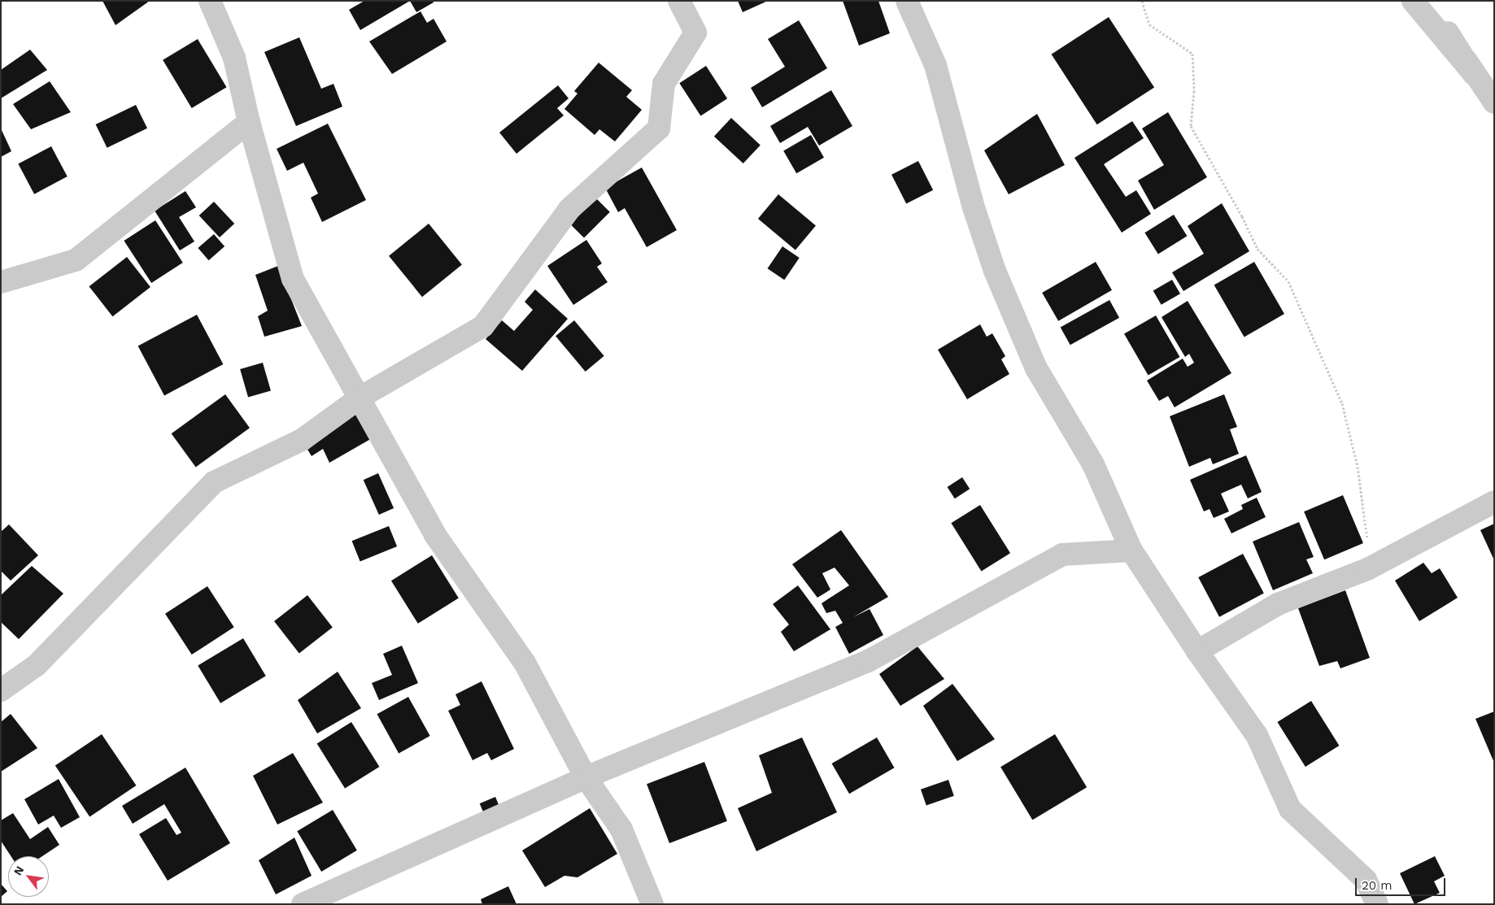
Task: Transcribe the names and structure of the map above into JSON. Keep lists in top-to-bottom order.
{
  "scale_bar": "20 m",
  "north": "top left"
}
